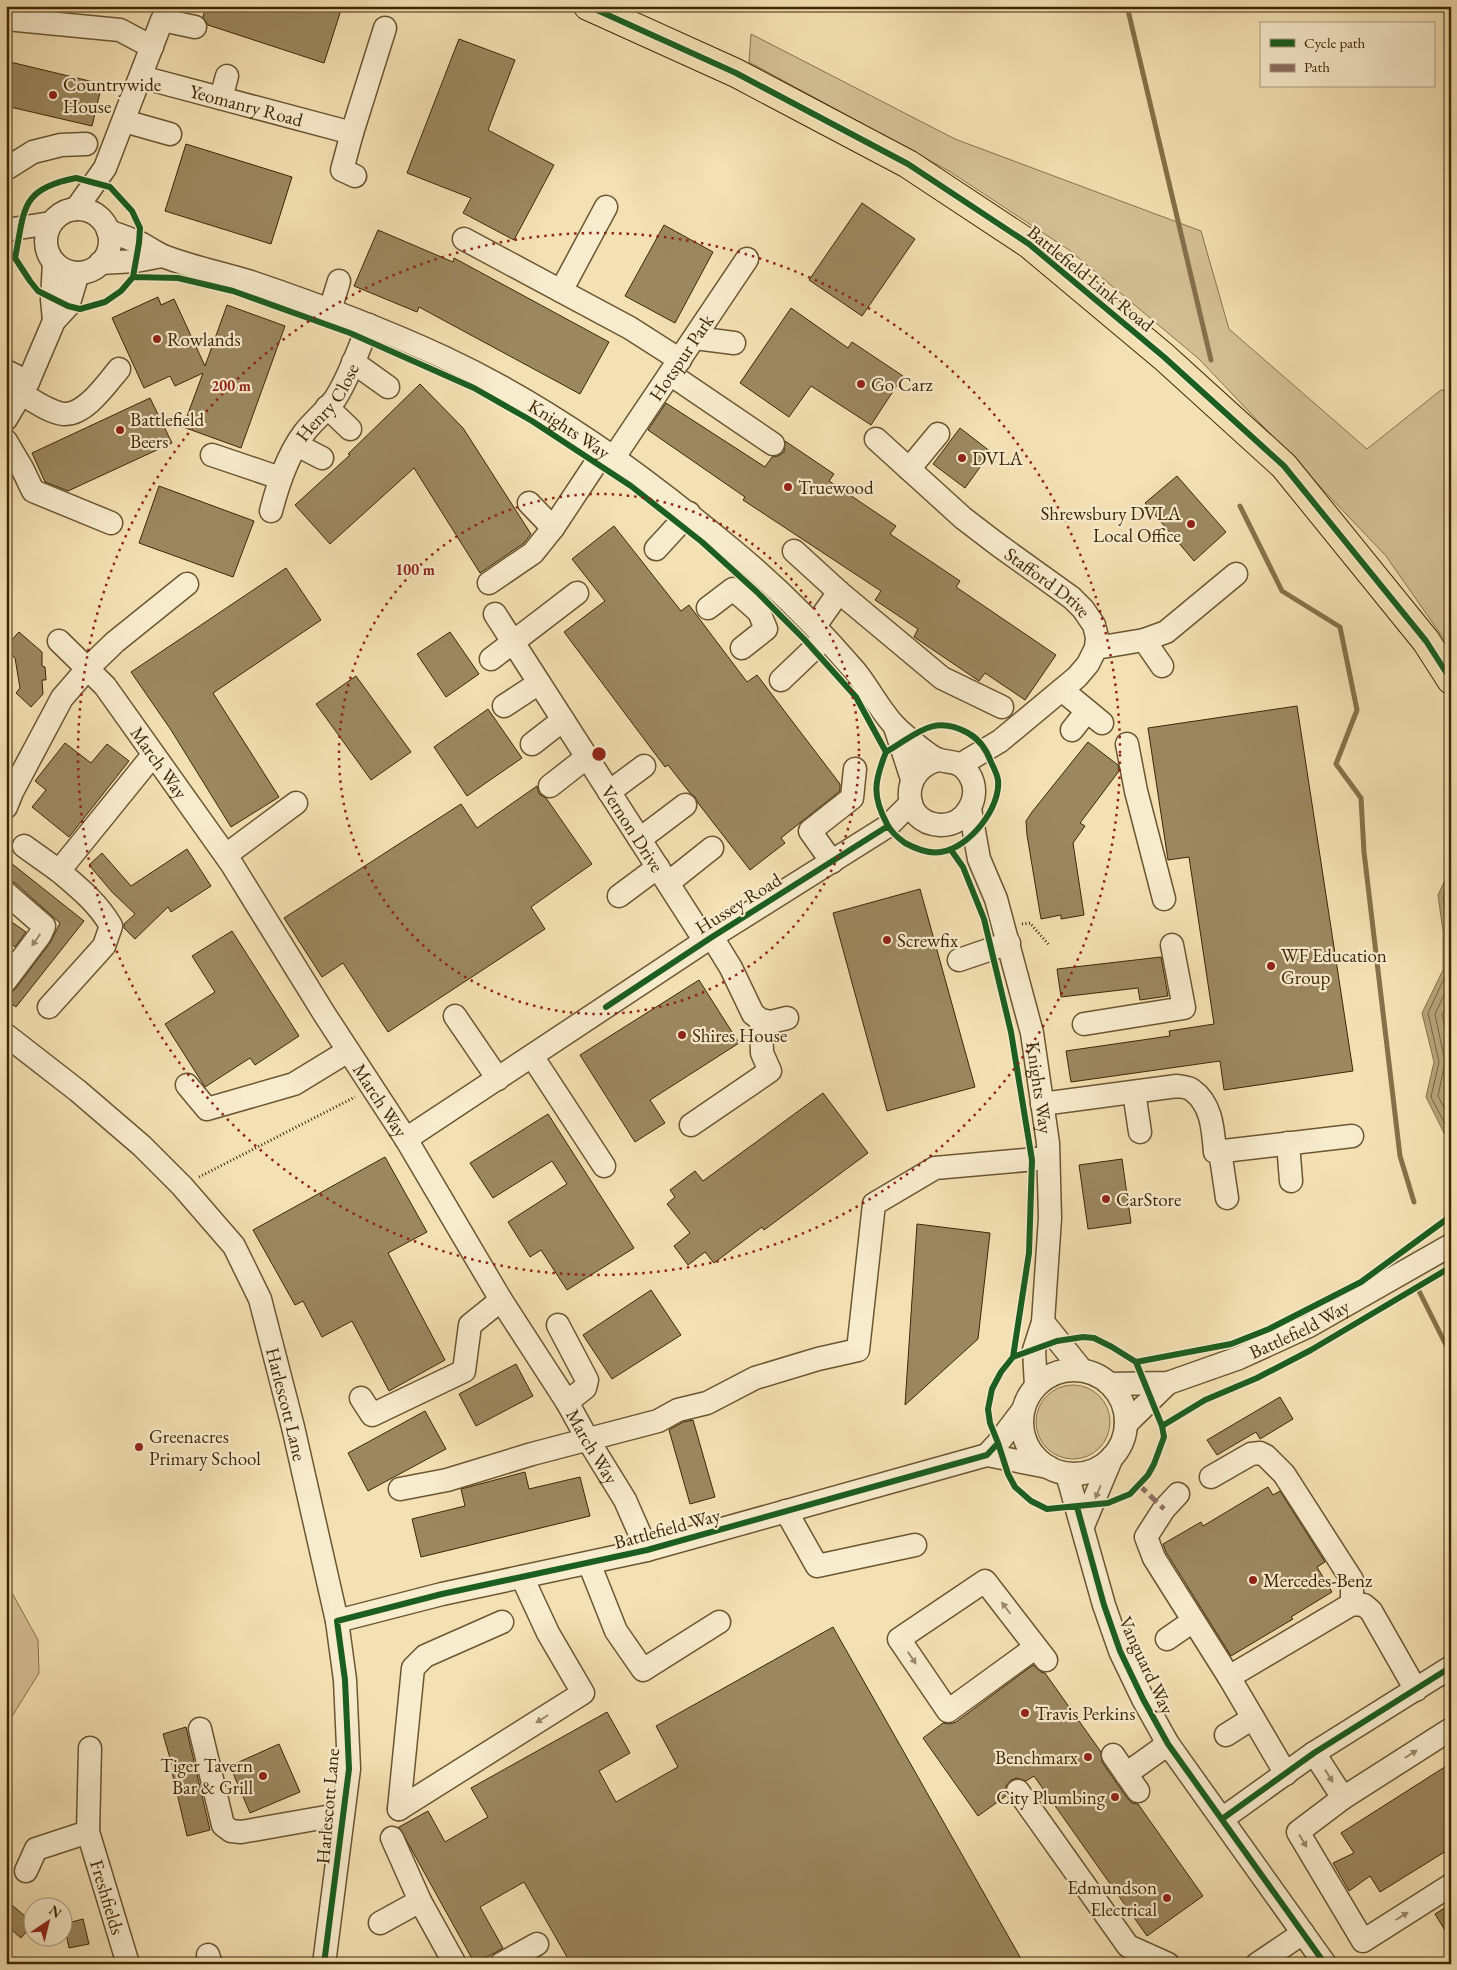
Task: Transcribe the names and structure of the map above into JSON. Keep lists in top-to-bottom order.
{
  "streets": {
    "main road": ["Battlefield Link Road"],
    "street": [
      "Yeomanry Road",
      "Hotspur Park",
      "Henry Close",
      "Knights Way",
      "Stafford Drive",
      "March Way",
      "Vernon Drive",
      "Hussey Road",
      "Battlefield Way",
      "Harlescott Lane",
      "Vanguard Way",
      "Freshfields"
    ]
  },
  "crossings": [
    ["Hotspur Park", "Knights Way"],
    ["Henry Close", "Knights Way"],
    ["Knights Way", "Hussey Road"],
    ["Knights Way", "Battlefield Way"],
    ["Knights Way", "Vanguard Way"],
    ["March Way", "Hussey Road"],
    ["March Way", "Battlefield Way"],
    ["Vernon Drive", "Hussey Road"],
    ["Battlefield Way", "Harlescott Lane"],
    ["Battlefield Way", "Vanguard Way"]
  ],
  "places": [
    "Countrywide House",
    "Rowlands",
    "Go Carz",
    "Battlefield Beers",
    "DVLA",
    "Truewood",
    "Shrewsbury DVLA Local Office",
    "Screwfix",
    "WF Education Group",
    "Shires House",
    "CarStore",
    "Greenacres Primary School",
    "Mercedes-Benz",
    "Travis Perkins",
    "Benchmarx",
    "Tiger Tavern Bar & Grill",
    "City Plumbing",
    "Edmundson Electrical"
  ],
  "legend": ["Cycle path", "Path"],
  "north": "top right",
  "rings": ["200 m", "100 m"]
}
